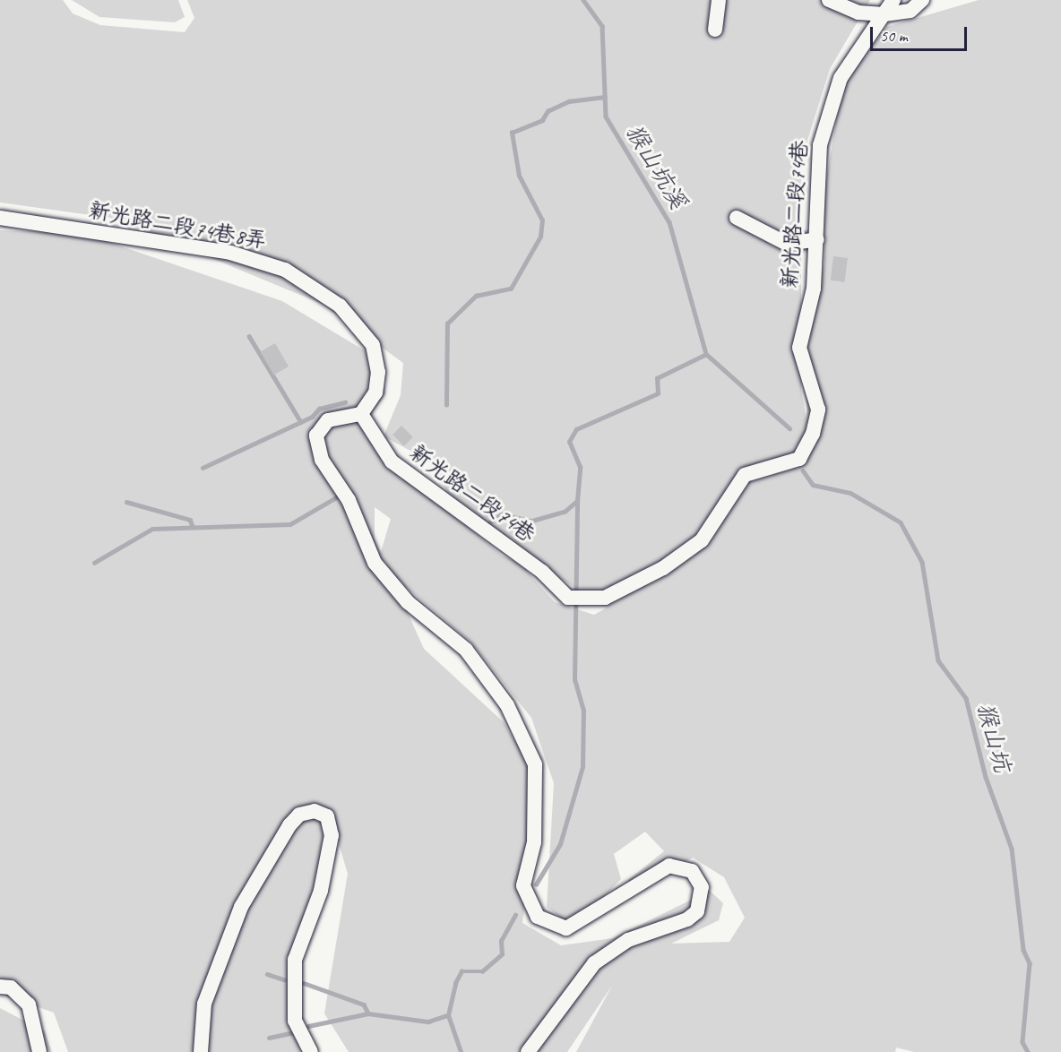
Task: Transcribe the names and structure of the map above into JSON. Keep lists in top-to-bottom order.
{
  "streets": {
    "street": ["新光路二段74巷", "新光路二段74巷8弄"]
  },
  "crossings": [
    ["新光路二段74巷", "新光路二段74巷8弄"]
  ],
  "water": ["猴山坑溪", "猴山坑"],
  "scale_bar": "50 m"
}
